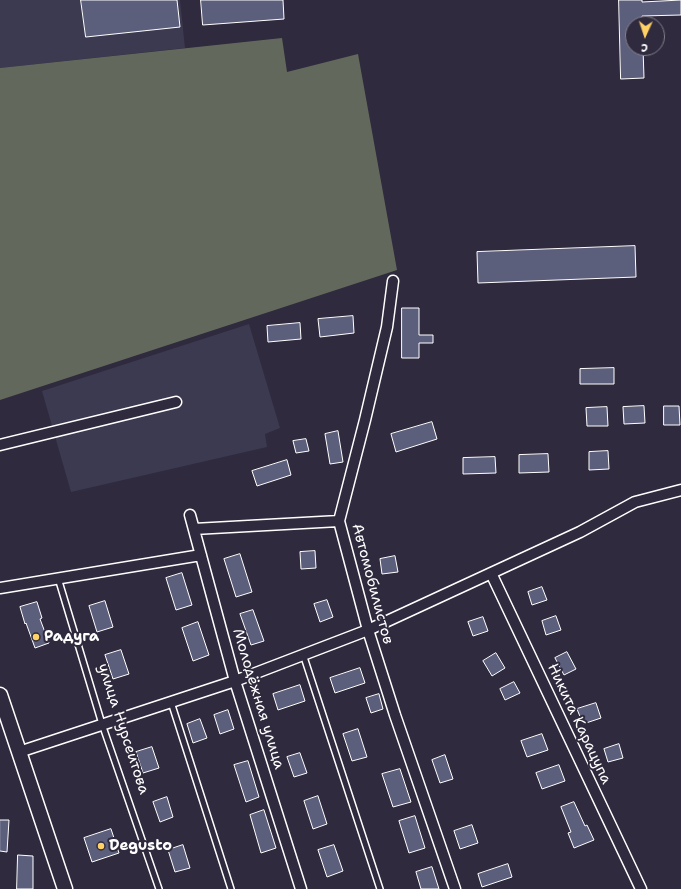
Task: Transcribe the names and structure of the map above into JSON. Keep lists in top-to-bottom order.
{
  "streets": {
    "street": ["Автомобилистов", "Молодёжная улица", "Никита Карацупа"],
    "lane": ["улица Нурсеитова"]
  },
  "places": ["Радуга", "Degusto"],
  "north": "bottom"
}
